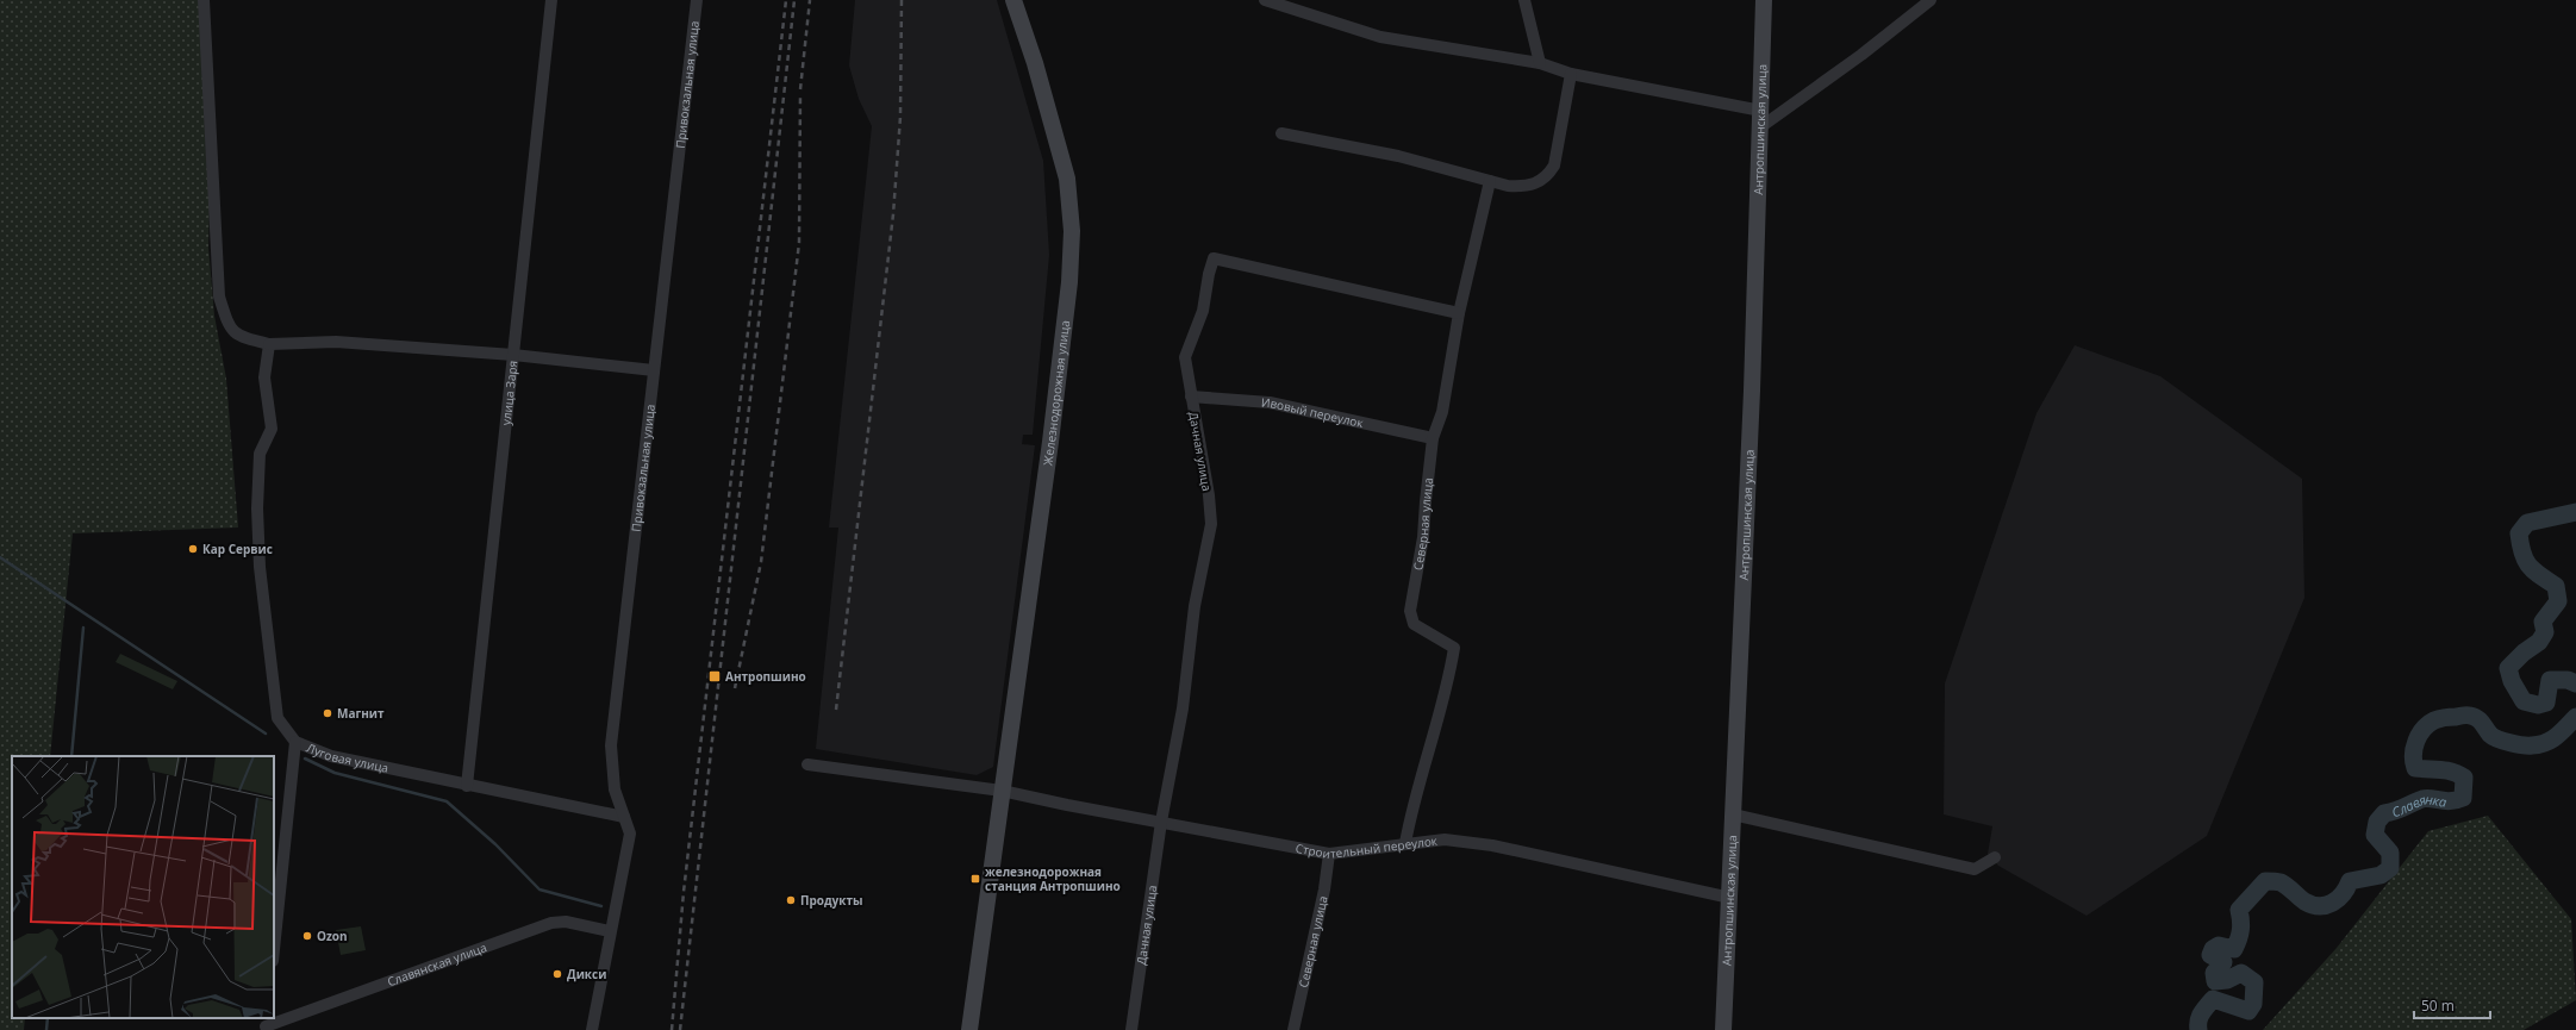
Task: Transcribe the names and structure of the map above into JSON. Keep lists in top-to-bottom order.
{
  "streets": {
    "street": [
      "Привокзальная улица",
      "Антропшинская улица",
      "улица Заря",
      "Железнодорожная улица",
      "Ивовый переулок",
      "Дачная улица",
      "Северная улица",
      "Луговая улица",
      "Строительный переулок",
      "Славянская улица"
    ]
  },
  "crossings": [
    ["Привокзальная улица", "Луговая улица"],
    ["Привокзальная улица", "Славянская улица"],
    ["Антропшинская улица", "Строительный переулок"],
    ["улица Заря", "Луговая улица"],
    ["Железнодорожная улица", "Строительный переулок"],
    ["Ивовый переулок", "Дачная улица"],
    ["Ивовый переулок", "Северная улица"],
    ["Дачная улица", "Северная улица"],
    ["Дачная улица", "Строительный переулок"],
    ["Северная улица", "Строительный переулок"]
  ],
  "water": ["Славянка"],
  "places": {
    "other": [
      "Кар Сервис",
      "Магнит",
      "Продукты",
      "Ozon",
      "Дикси"
    ],
    "transit": ["Антропшино", "железнодорожная станция Антропшино"]
  },
  "scale_bar": "50 m"
}
